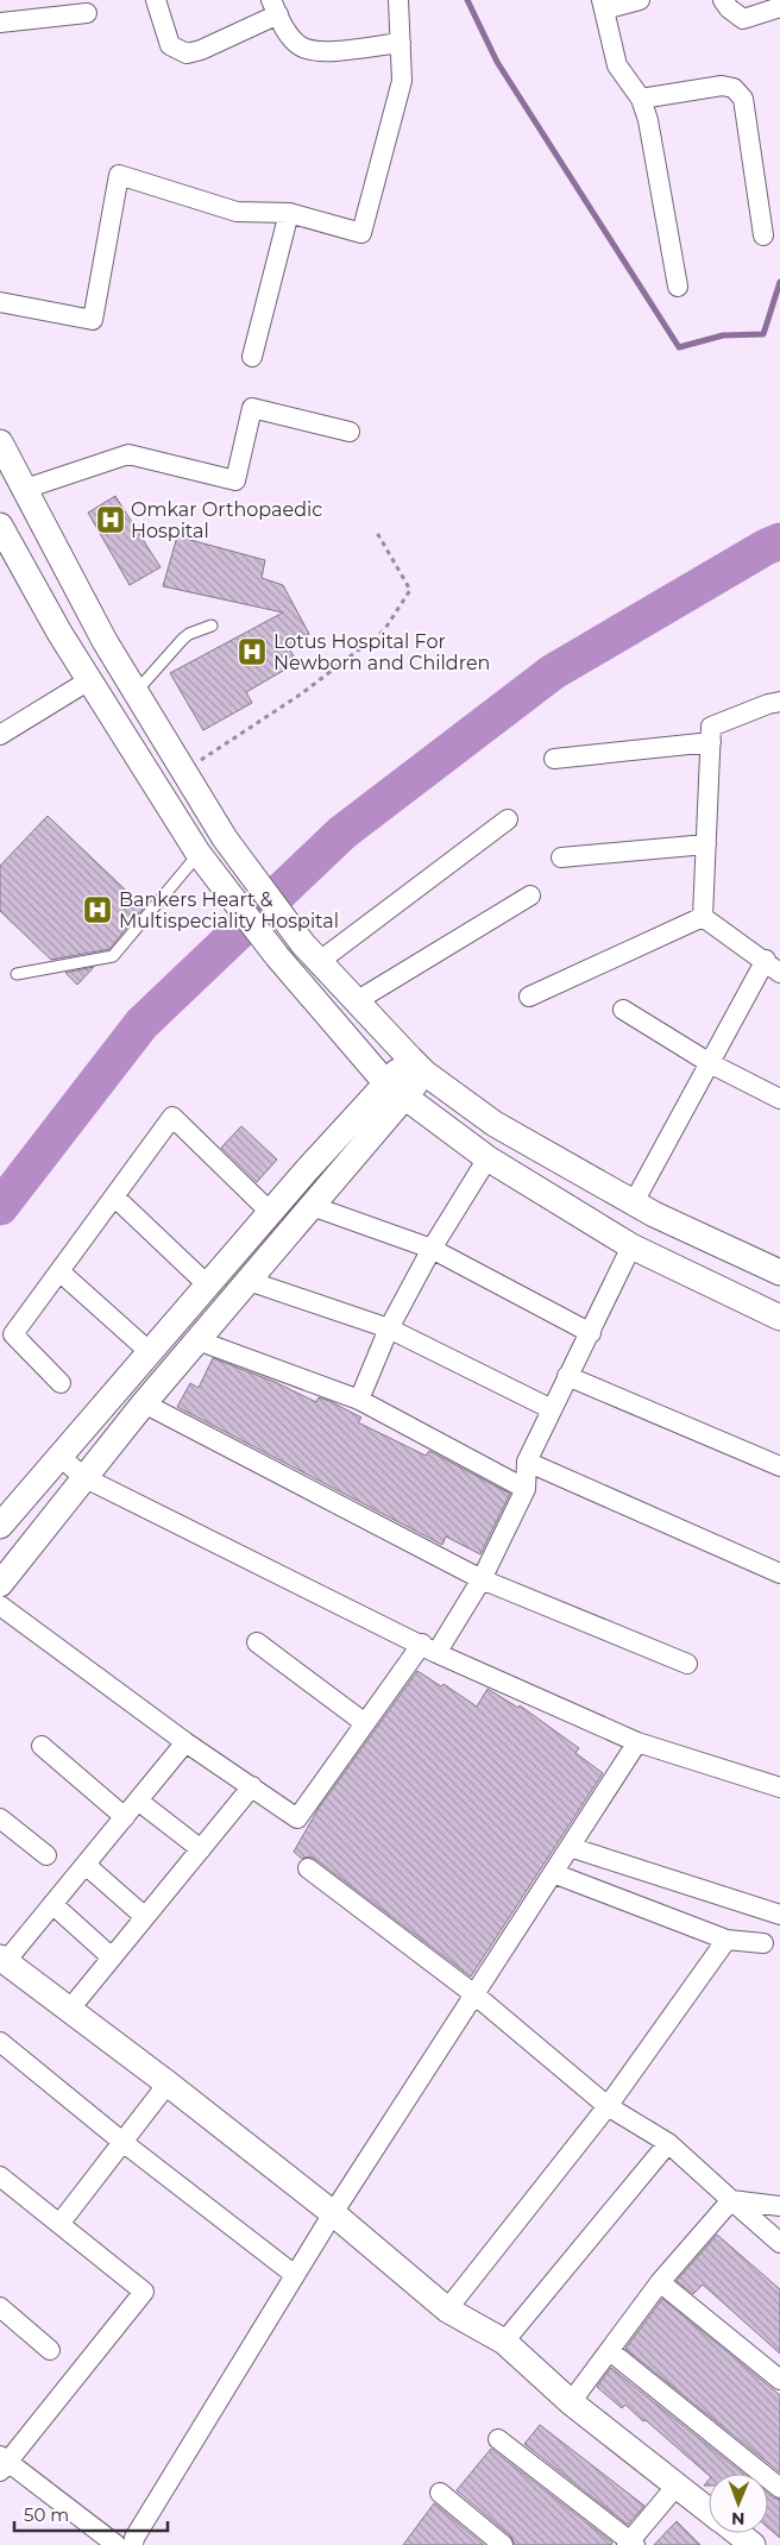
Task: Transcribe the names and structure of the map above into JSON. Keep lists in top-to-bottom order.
{
  "places": {
    "hospital": ["Omkar Orthopaedic Hospital", "Lotus Hospital For Newborn and Children", "Bankers Heart & Multispeciality Hospital"]
  },
  "scale_bar": "50 m",
  "north": "bottom"
}
